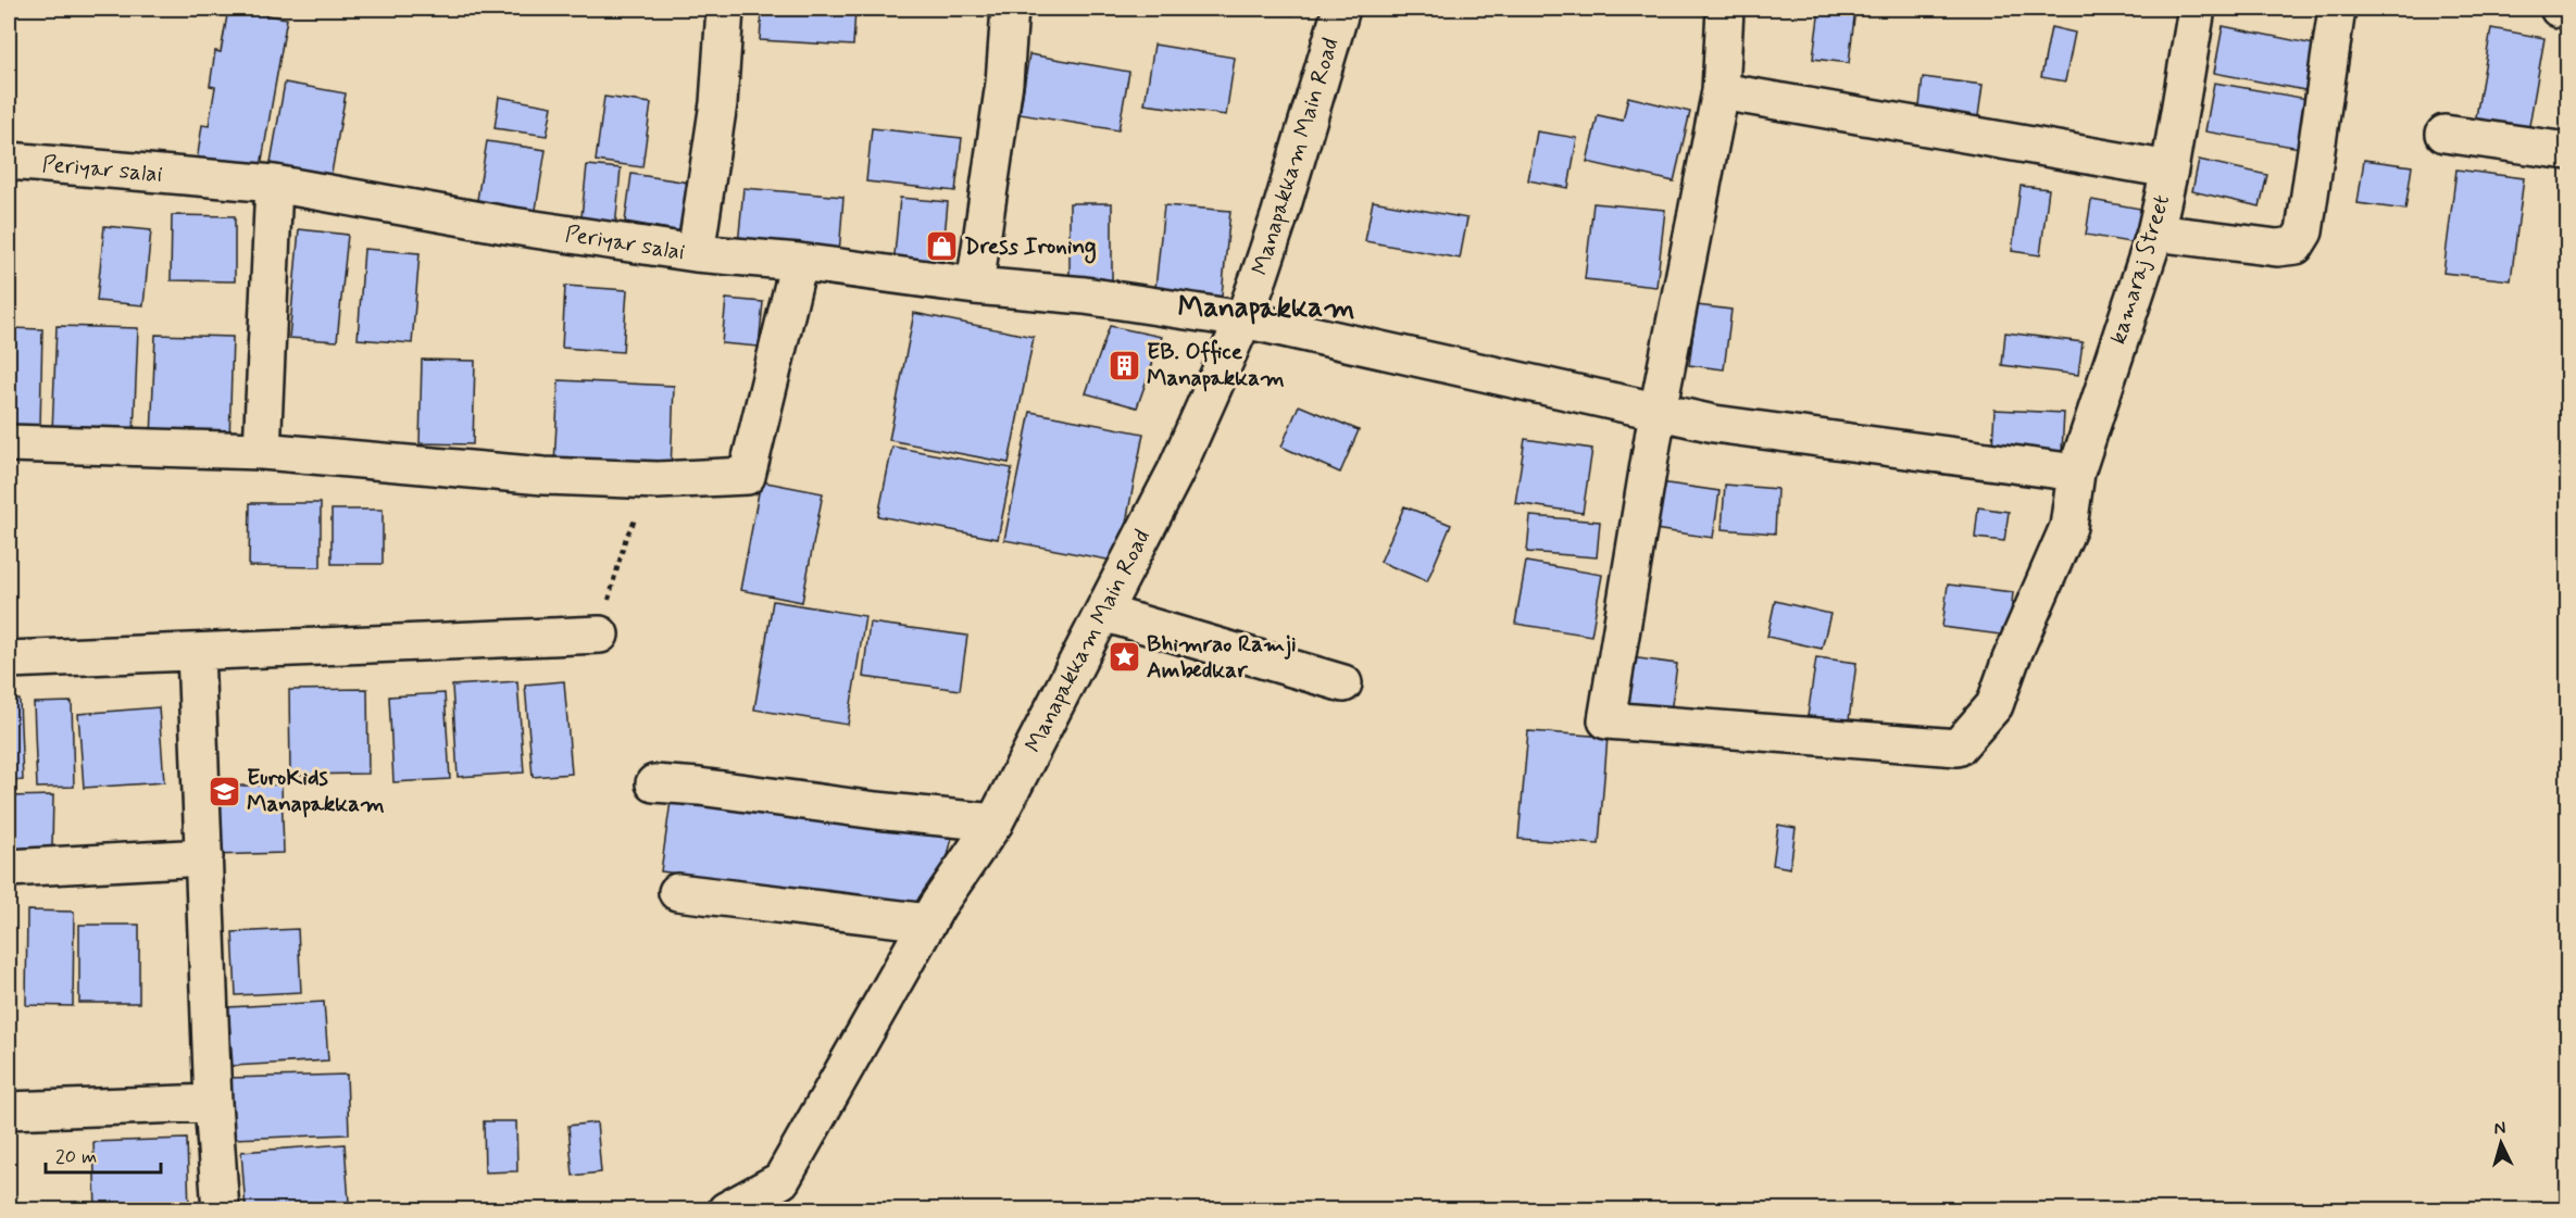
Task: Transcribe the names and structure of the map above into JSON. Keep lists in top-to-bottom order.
{
  "streets": {
    "street": ["Manapakkam Main Road", "Periyar salai", "kamaraj Street"]
  },
  "crossings": [
    ["Manapakkam Main Road", "Periyar salai"],
    ["Periyar salai", "kamaraj Street"]
  ],
  "districts": ["Manapakkam"],
  "places": {
    "shop": ["Dress Ironing"],
    "building": ["EB. Office Manapakkam"],
    "place": ["Bhimrao Ramji Ambedkar"],
    "school or university": ["EuroKids Manapakkam"]
  },
  "scale_bar": "20 m",
  "north": "top"
}
